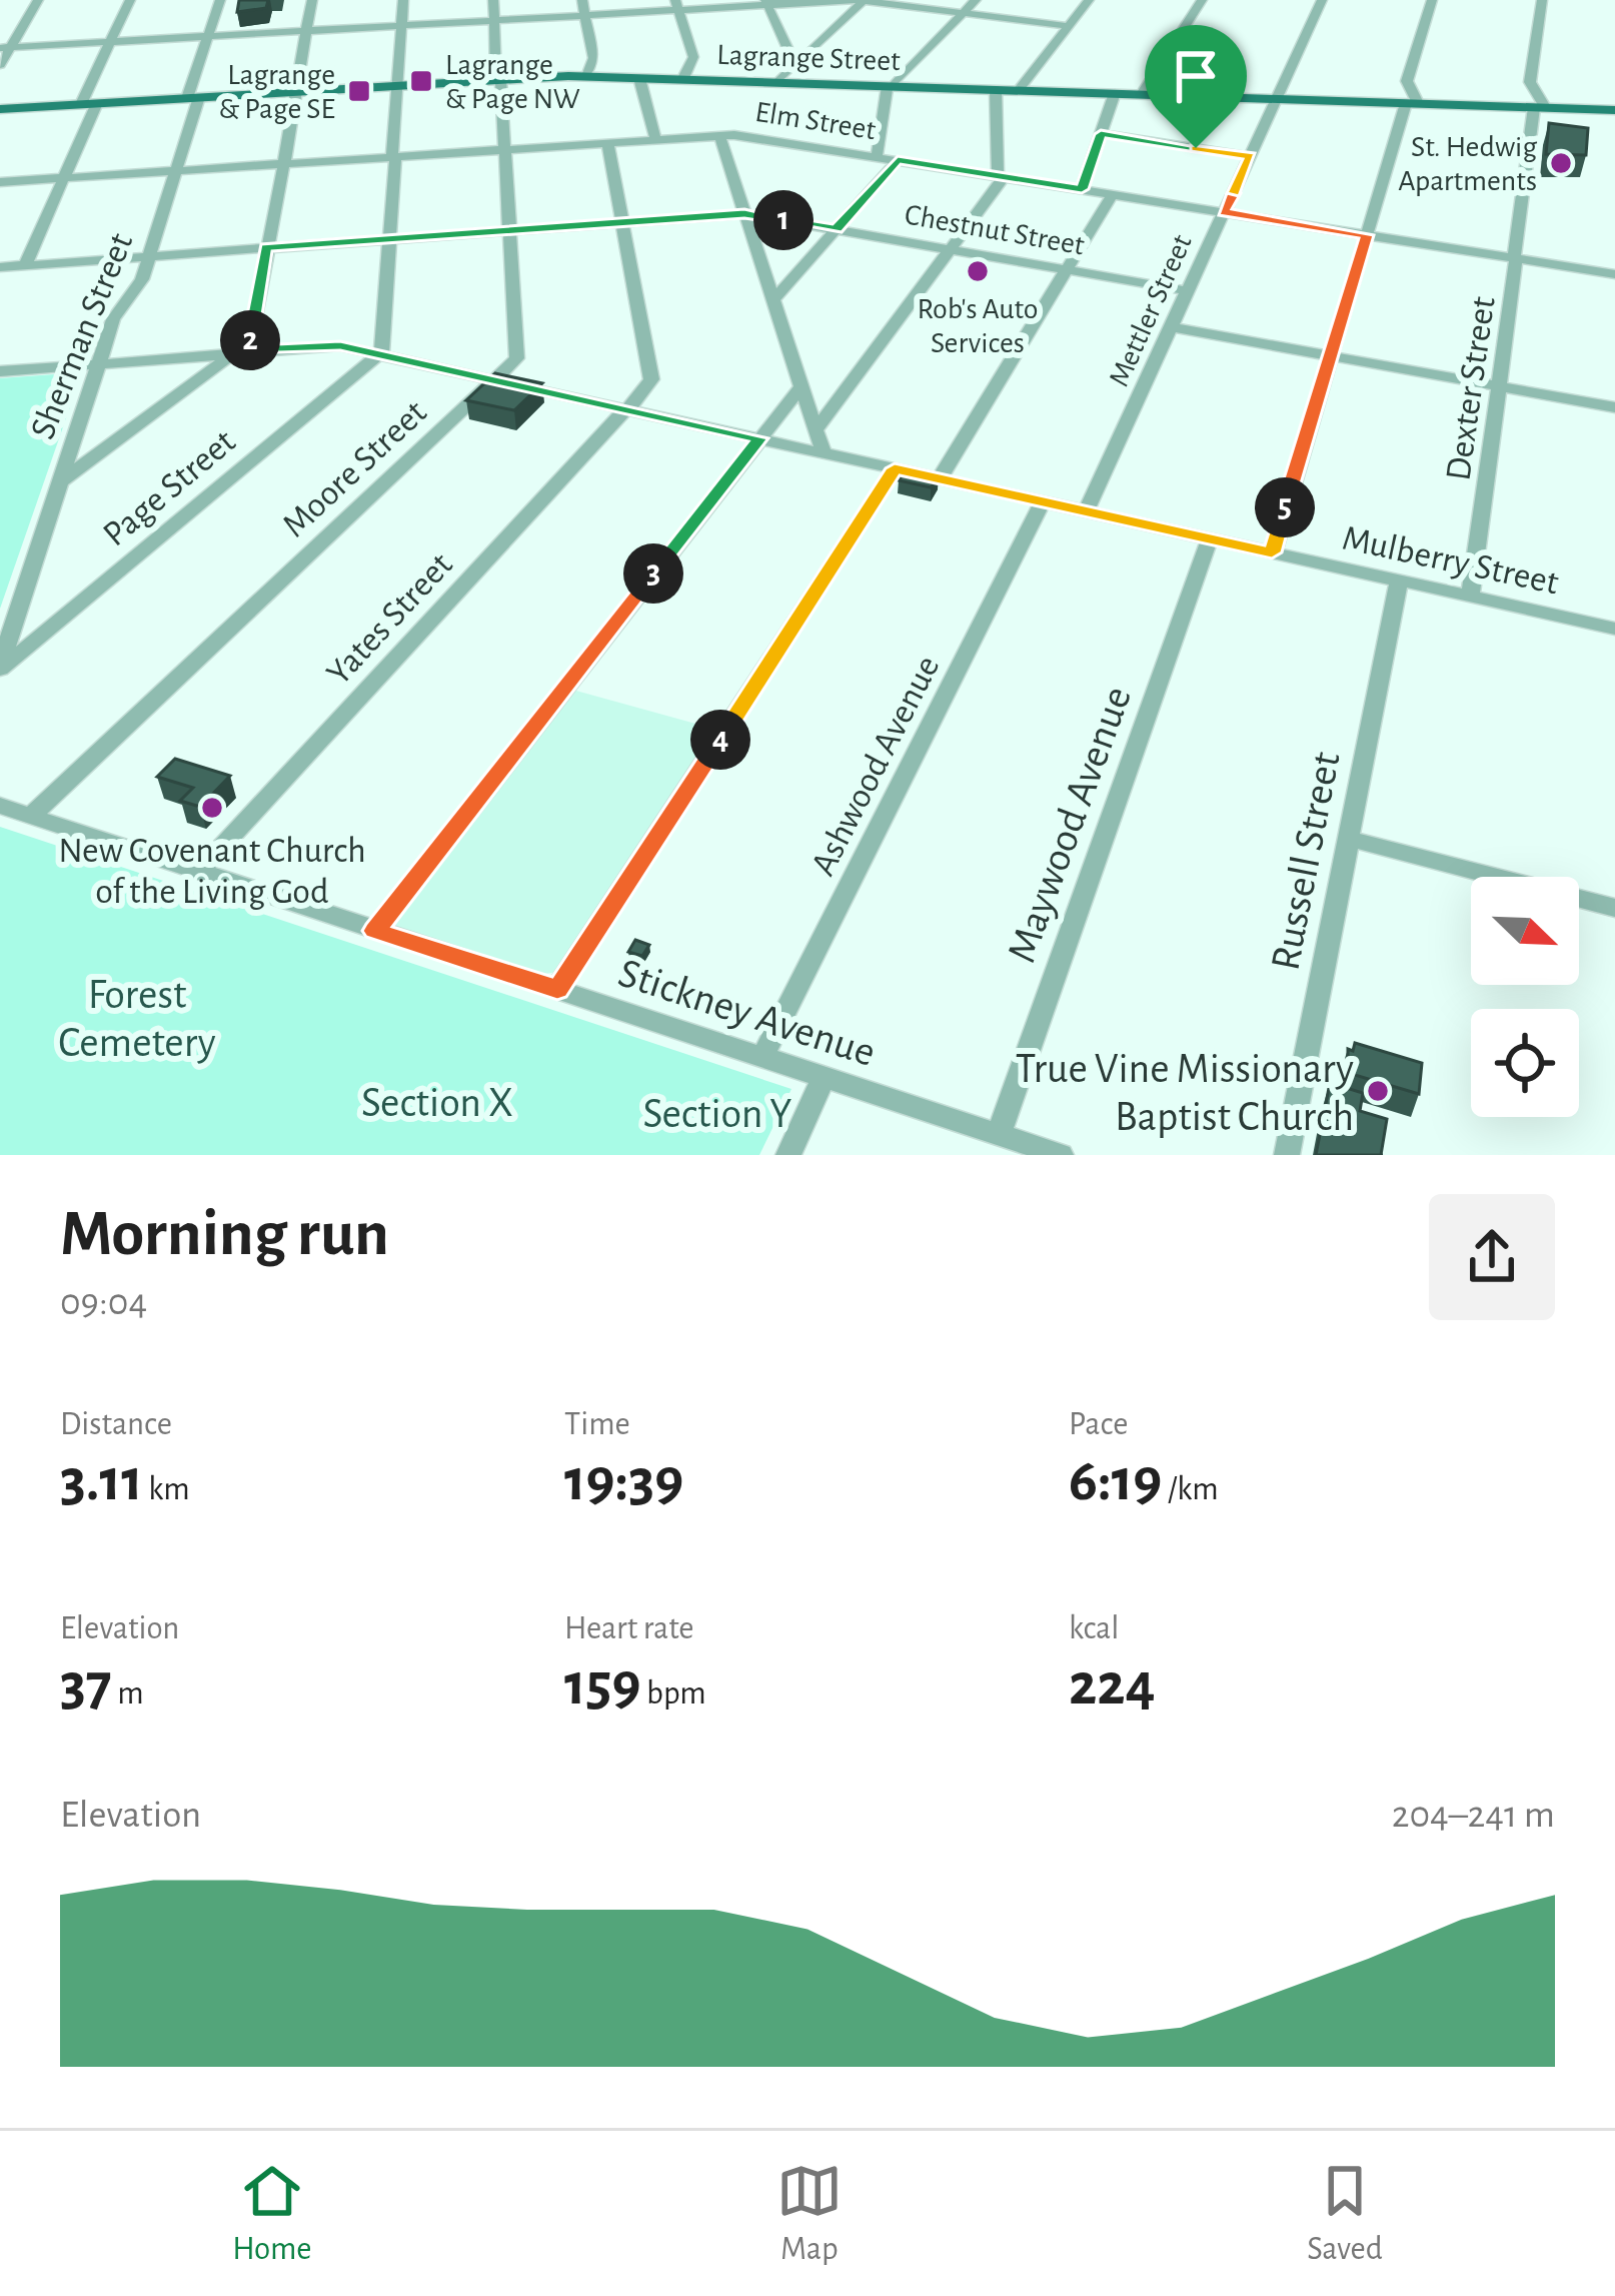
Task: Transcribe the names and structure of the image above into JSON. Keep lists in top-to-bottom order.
{
  "streets": {
    "main road": ["Lagrange Street"],
    "street": [
      "Elm Street",
      "Chestnut Street",
      "Mettler Street",
      "Sherman Street",
      "Dexter Street",
      "Moore Street",
      "Page Street",
      "Mulberry Street",
      "Yates Street",
      "Ashwood Avenue",
      "Maywood Avenue",
      "Russell Street",
      "Stickney Avenue"
    ]
  },
  "crossings": [
    ["Lagrange Street", "Mettler Street"],
    ["Lagrange Street", "Sherman Street"],
    ["Lagrange Street", "Dexter Street"],
    ["Lagrange Street", "Moore Street"],
    ["Elm Street", "Mettler Street"],
    ["Elm Street", "Sherman Street"],
    ["Elm Street", "Dexter Street"],
    ["Elm Street", "Moore Street"],
    ["Elm Street", "Yates Street"],
    ["Chestnut Street", "Mettler Street"],
    ["Chestnut Street", "Sherman Street"],
    ["Chestnut Street", "Moore Street"],
    ["Chestnut Street", "Yates Street"],
    ["Mettler Street", "Mulberry Street"],
    ["Sherman Street", "Page Street"],
    ["Sherman Street", "Mulberry Street"],
    ["Dexter Street", "Mulberry Street"],
    ["Moore Street", "Mulberry Street"],
    ["Moore Street", "Stickney Avenue"],
    ["Page Street", "Mulberry Street"],
    ["Mulberry Street", "Yates Street"],
    ["Mulberry Street", "Ashwood Avenue"],
    ["Mulberry Street", "Maywood Avenue"],
    ["Mulberry Street", "Russell Street"],
    ["Yates Street", "Stickney Avenue"],
    ["Ashwood Avenue", "Stickney Avenue"],
    ["Maywood Avenue", "Stickney Avenue"]
  ],
  "parks": ["Forest Cemetery", "Section X", "Section Y"],
  "places": {
    "transit": ["Lagrange & Page NW", "Lagrange & Page SE"],
    "other": [
      "St. Hedwig Apartments",
      "Rob's Auto Services",
      "New Covenant Church of the Living God",
      "True Vine Missionary Baptist Church"
    ]
  },
  "north": "bottom right",
  "page": {
    "pins": [
      "1",
      "2",
      "5",
      "3",
      "4"
    ],
    "heading": ["Morning run", "09:04"],
    "stats": [
      ["Distance", "3.11 km"],
      ["Time", "19:39"],
      ["Pace", "6:19 /km"],
      ["Elevation", "37 m"],
      ["Heart rate", "159 bpm"],
      ["kcal", "224"]
    ],
    "chart": ["Elevation", "204–241 m"],
    "tabs": ["Home", "Map", "Saved"]
  }
}
